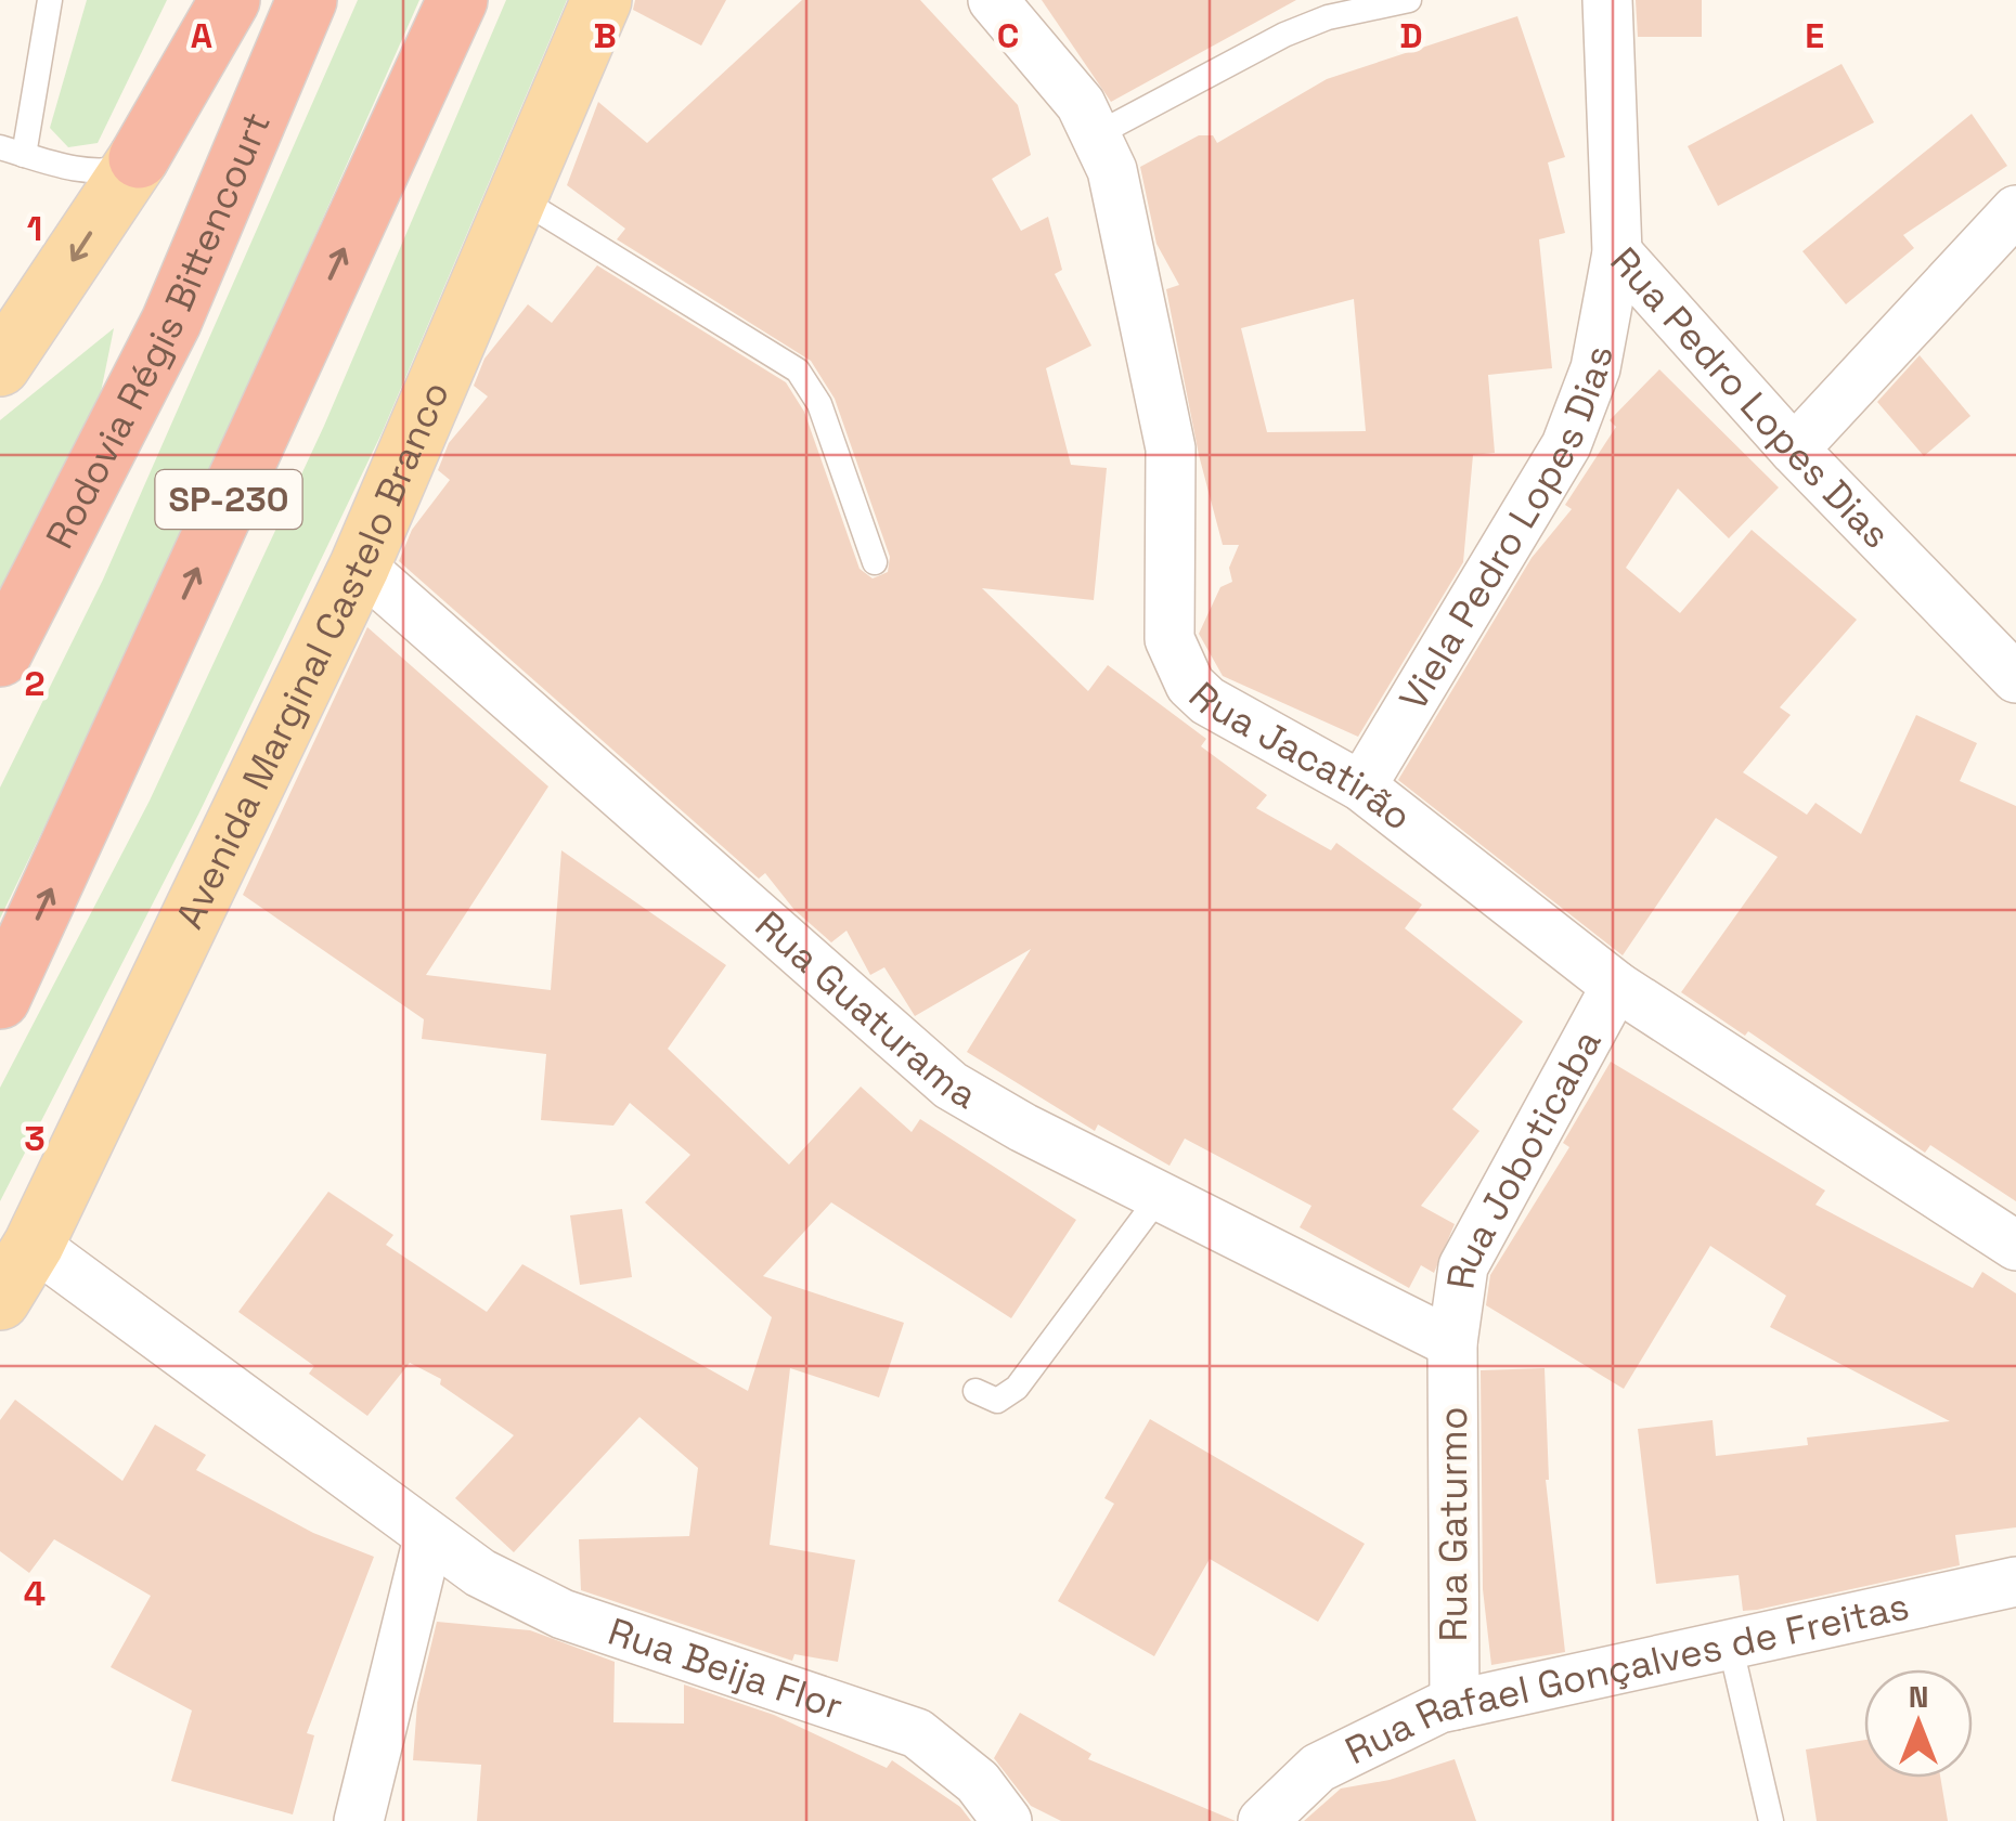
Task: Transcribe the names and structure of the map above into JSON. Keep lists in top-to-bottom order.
{
  "streets": {
    "highway": ["Rodovia Régis Bittencourt", "SP-230"],
    "main road": ["Avenida Marginal Castelo Branco"],
    "street": [
      "Rua Pedro Lopes Dias",
      "Viela Pedro Lopes Dias",
      "Rua Jacatirão",
      "Rua Guaturama",
      "Rua Joboticaba",
      "Rua Gaturmo",
      "Rua Beija Flor",
      "Rua Rafael Gonçalves de Freitas"
    ]
  },
  "crossings": [
    ["Rua Pedro Lopes Dias", "Viela Pedro Lopes Dias"],
    ["Viela Pedro Lopes Dias", "Rua Jacatirão"],
    ["Avenida Marginal Castelo Branco", "Rua Guaturama"],
    ["Avenida Marginal Castelo Branco", "Rua Beija Flor"],
    ["Rua Jacatirão", "Rua Joboticaba"],
    ["Rua Guaturama", "Rua Joboticaba"],
    ["Rua Guaturama", "Rua Gaturmo"],
    ["Rua Joboticaba", "Rua Gaturmo"],
    ["Rua Gaturmo", "Rua Rafael Gonçalves de Freitas"]
  ],
  "north": "top",
  "grid": {
    "columns": [
      "A",
      "B",
      "C",
      "D",
      "E"
    ],
    "rows": [
      "1",
      "2",
      "3",
      "4"
    ]
  }
}
